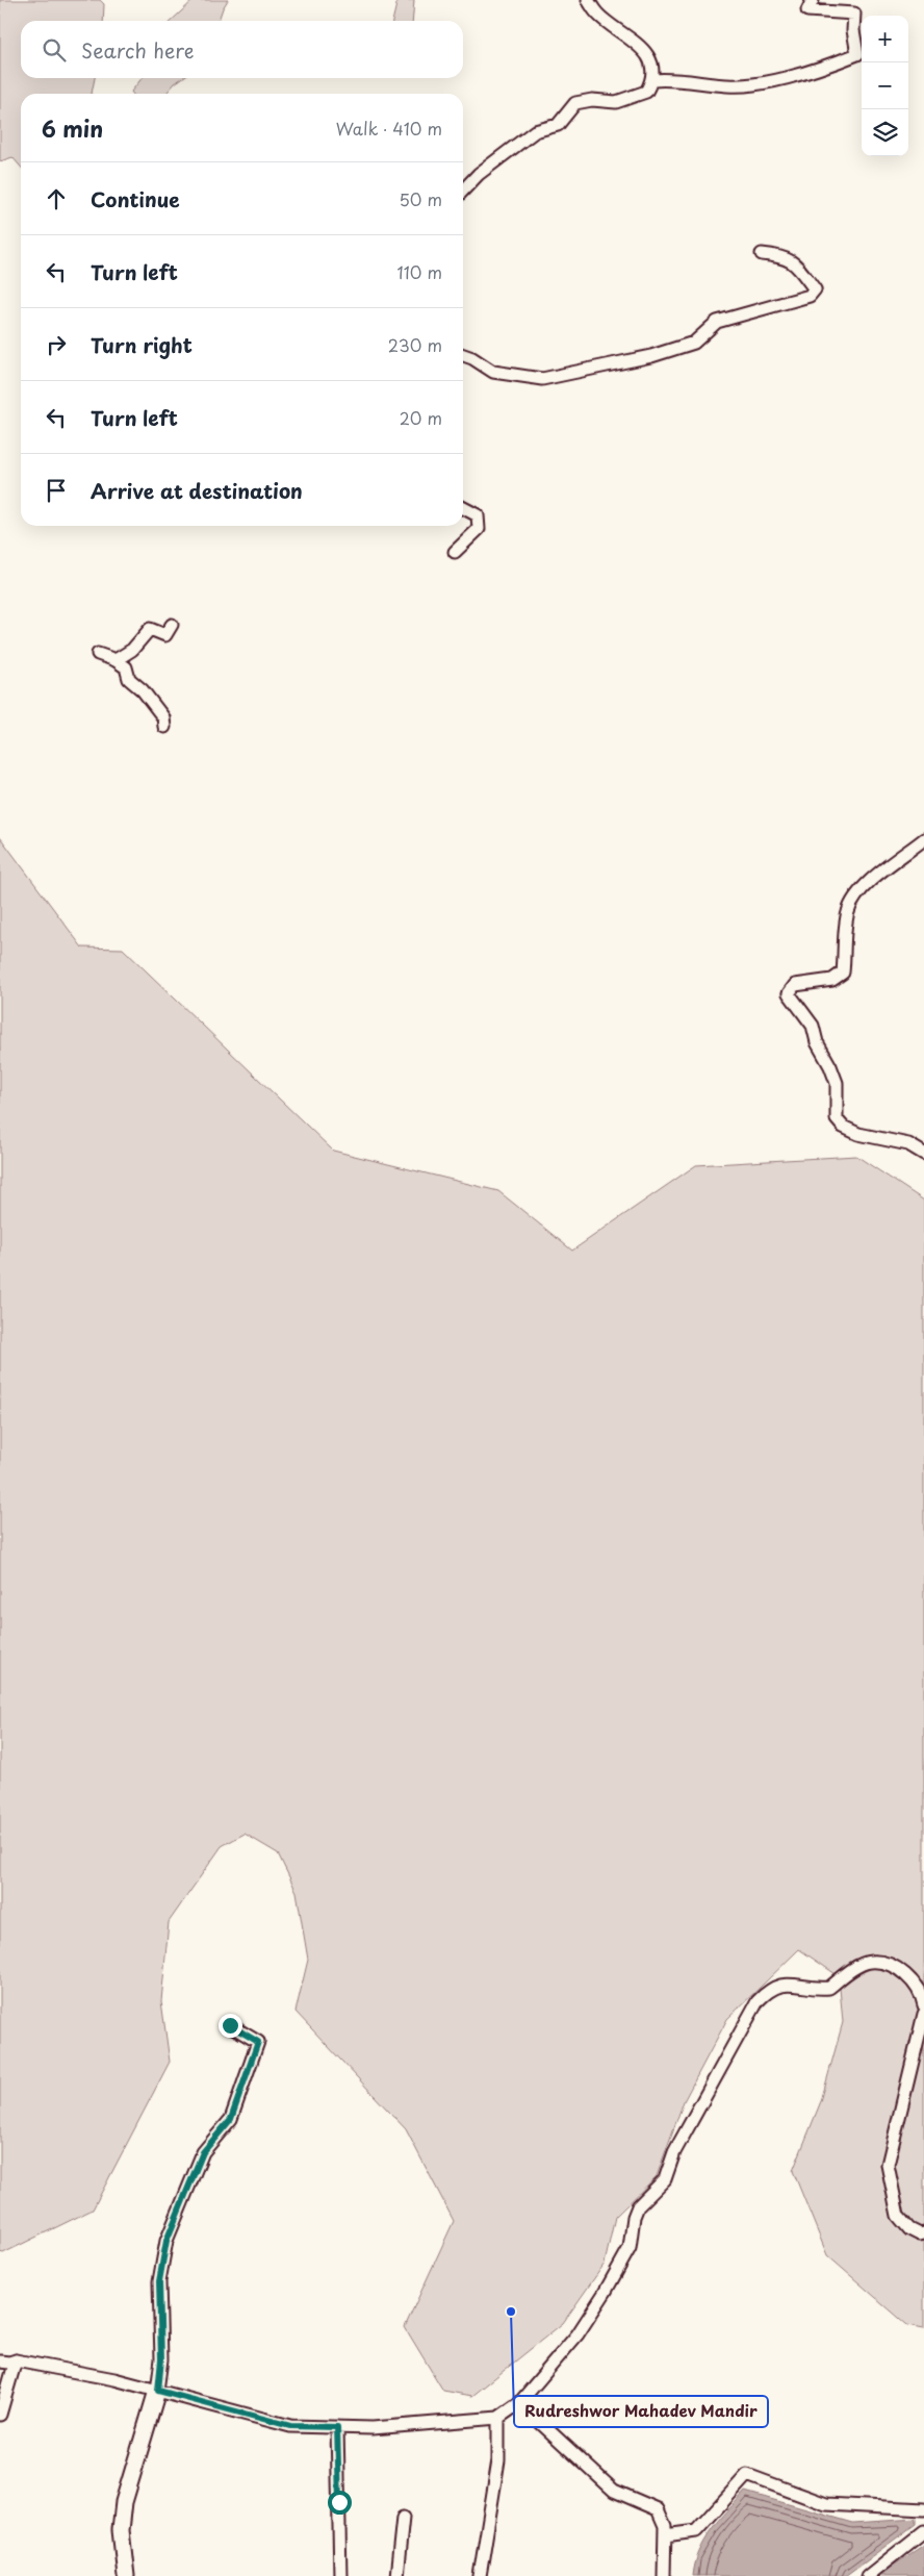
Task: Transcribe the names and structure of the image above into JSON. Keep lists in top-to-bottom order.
{
  "places": ["Rudreshwor Mahadev Mandir"],
  "page": {
    "map_buttons": ["+", "−"],
    "search": "Search here",
    "heading": ["6 min", "Walk · 410 m"],
    "list": [
      ["Continue", "50 m"],
      ["Turn left", "110 m"],
      ["Turn right", "230 m"],
      ["Turn left", "20 m"],
      "Arrive at destination"
    ]
  }
}
